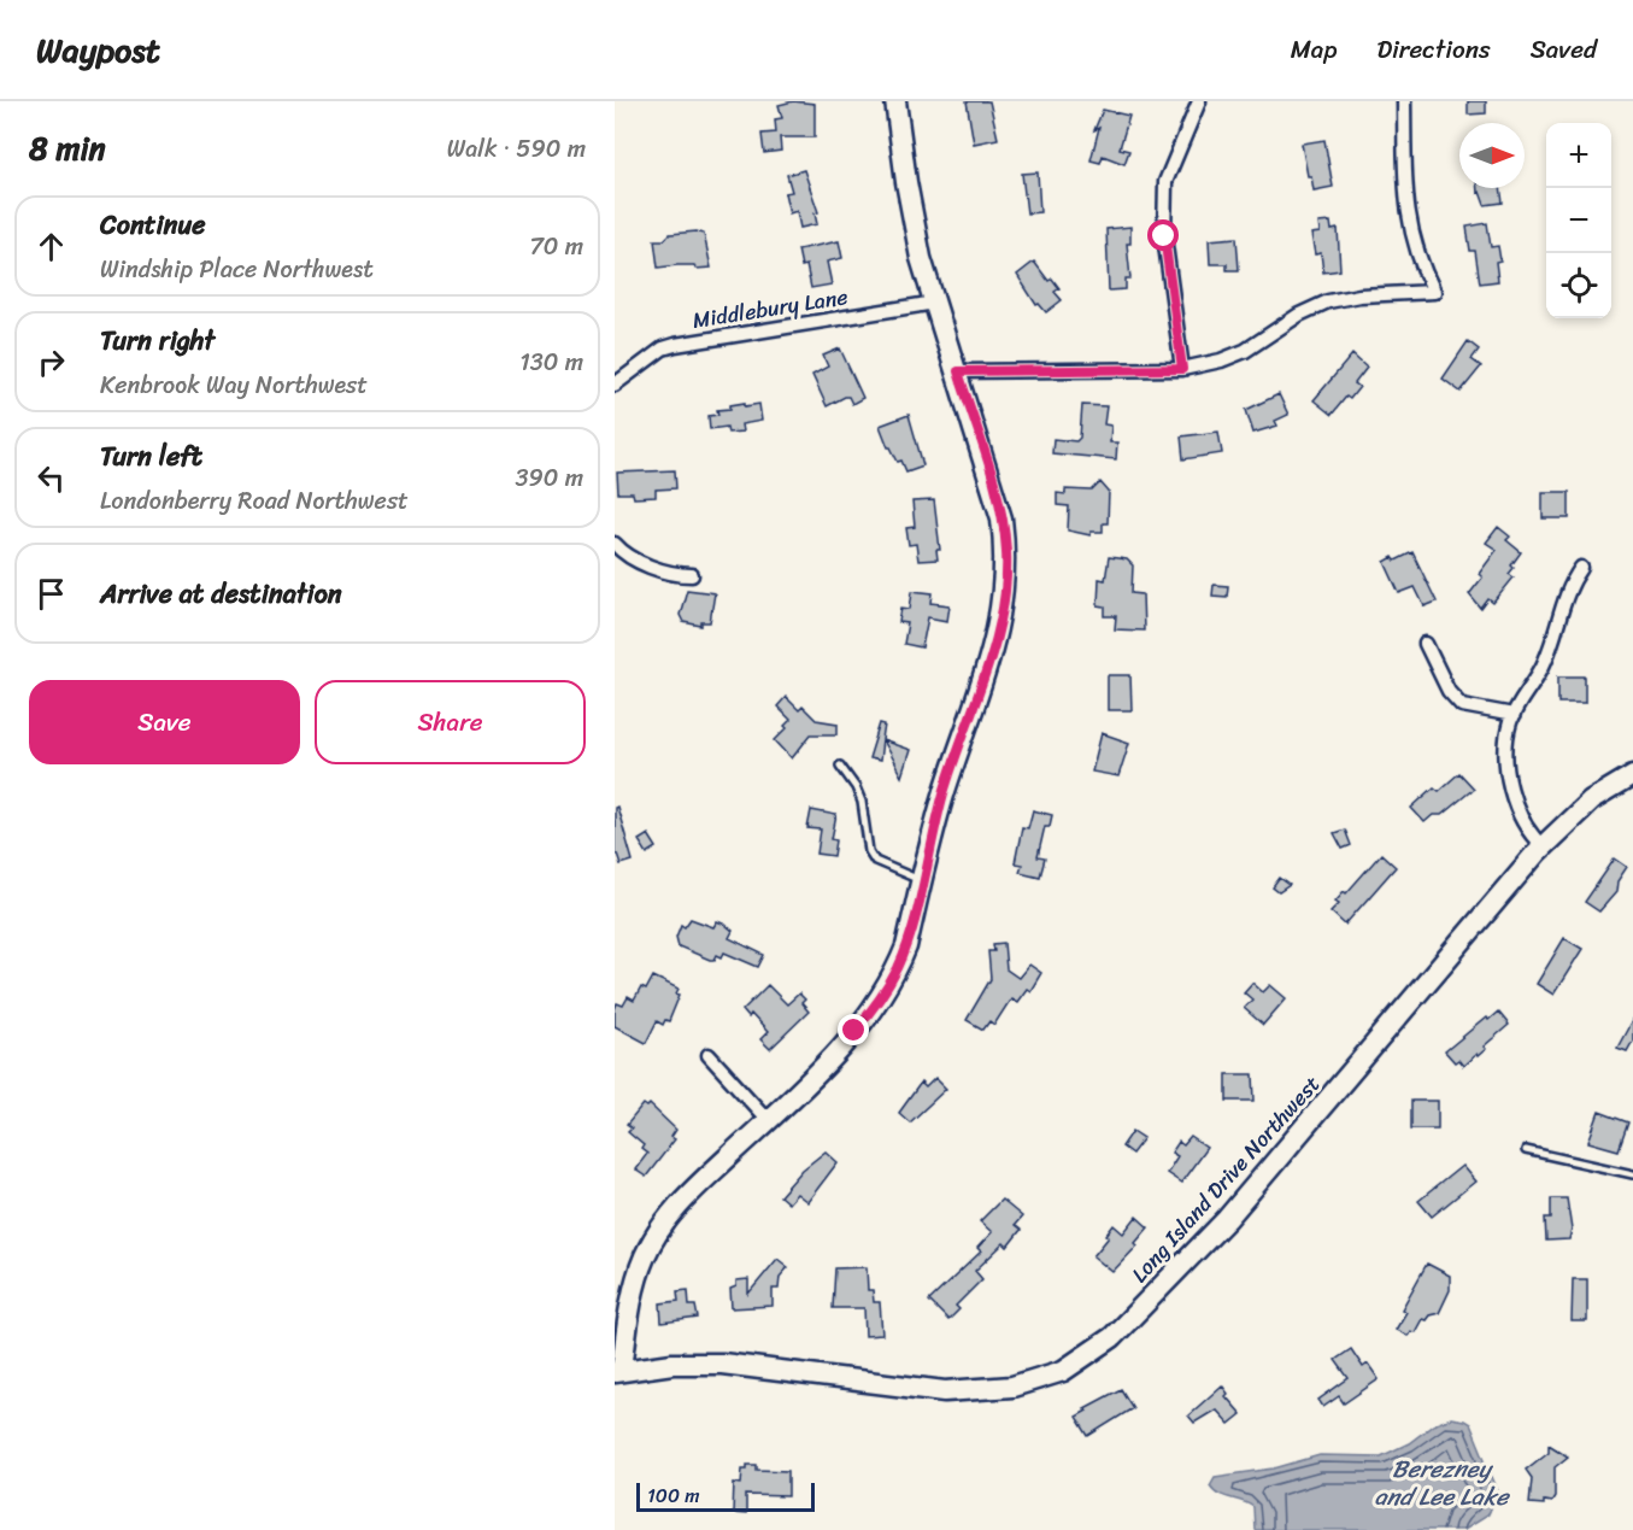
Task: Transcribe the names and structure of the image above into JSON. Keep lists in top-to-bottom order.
{
  "streets": {
    "street": ["Middlebury Lane", "Long Island Drive Northwest"]
  },
  "water": ["Berezney and Lee Lake"],
  "scale_bar": "100 m",
  "north": "right",
  "page": {
    "header": "Waypost",
    "nav": ["Map", "Directions", "Saved"],
    "heading": ["8 min", "Walk · 590 m"],
    "map_buttons": ["+", "−"],
    "list": [
      ["Continue", "Windship Place Northwest", "70 m"],
      ["Turn right", "Kenbrook Way Northwest", "130 m"],
      ["Turn left", "Londonberry Road Northwest", "390 m"],
      "Arrive at destination"
    ],
    "buttons": ["Save", "Share"],
    "scale": "100 m"
  }
}
